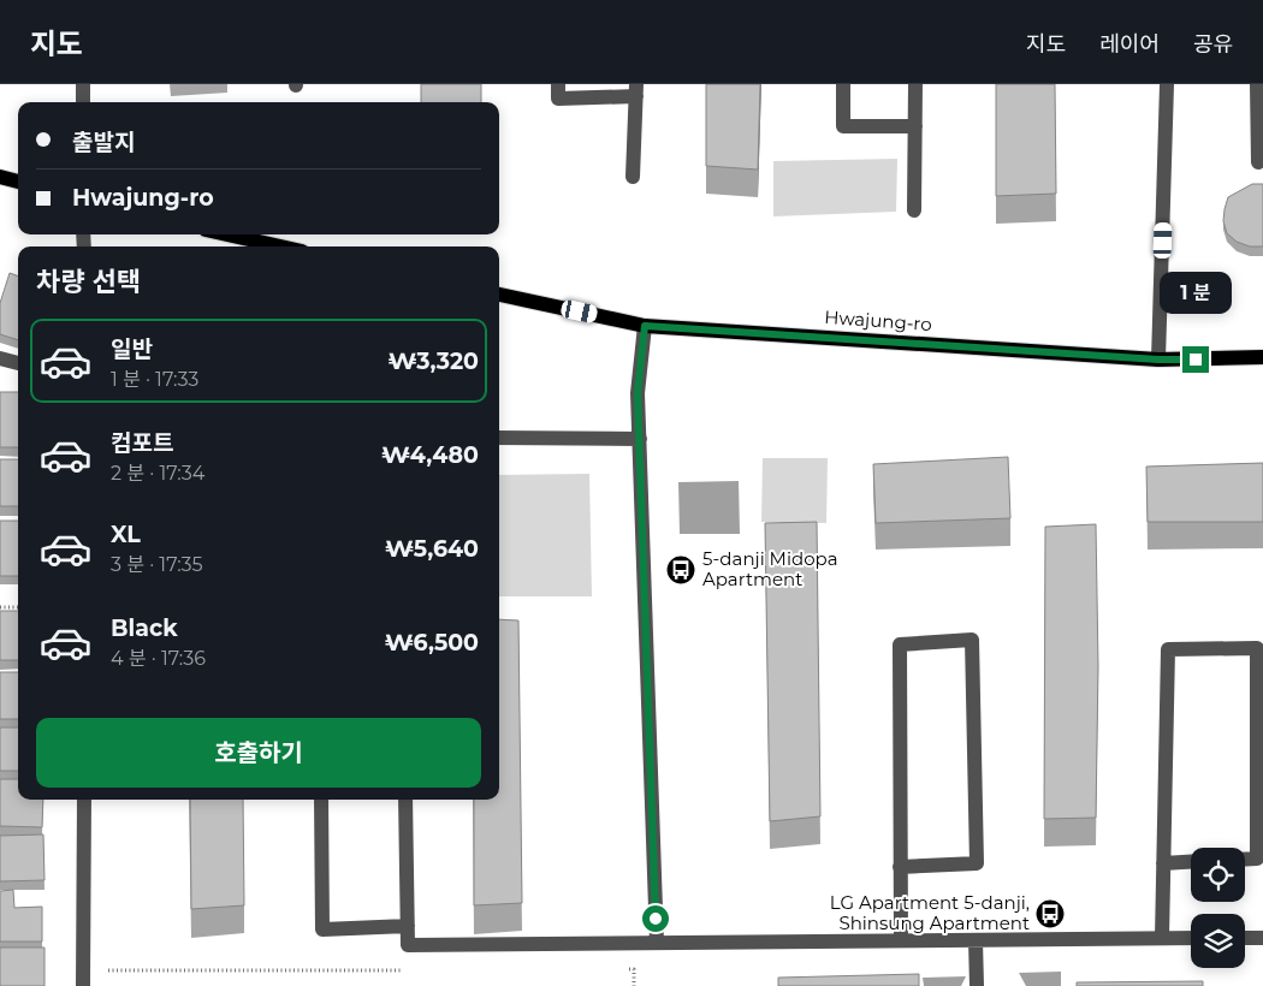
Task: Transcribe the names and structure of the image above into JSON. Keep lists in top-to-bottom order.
{
  "streets": {
    "main road": ["Hwajung-ro"]
  },
  "places": {
    "bus stop": ["5-danji Midopa Apartment", "LG Apartment 5-danji, Shinsung Apartment"]
  },
  "page": {
    "header": "지도",
    "nav": ["지도", "레이어", "공유"],
    "banner": ["출발지", "Hwajung-ro"],
    "heading": "차량 선택",
    "bubble": "1 분",
    "list": [
      {
        "name": "일반",
        "note": "1 분 · 17:33",
        "value": "₩3,320"
      },
      {
        "name": "컴포트",
        "note": "2 분 · 17:34",
        "value": "₩4,480"
      },
      {
        "name": "XL",
        "note": "3 분 · 17:35",
        "value": "₩5,640"
      },
      {
        "name": "Black",
        "note": "4 분 · 17:36",
        "value": "₩6,500"
      }
    ],
    "buttons": "호출하기"
  }
}
